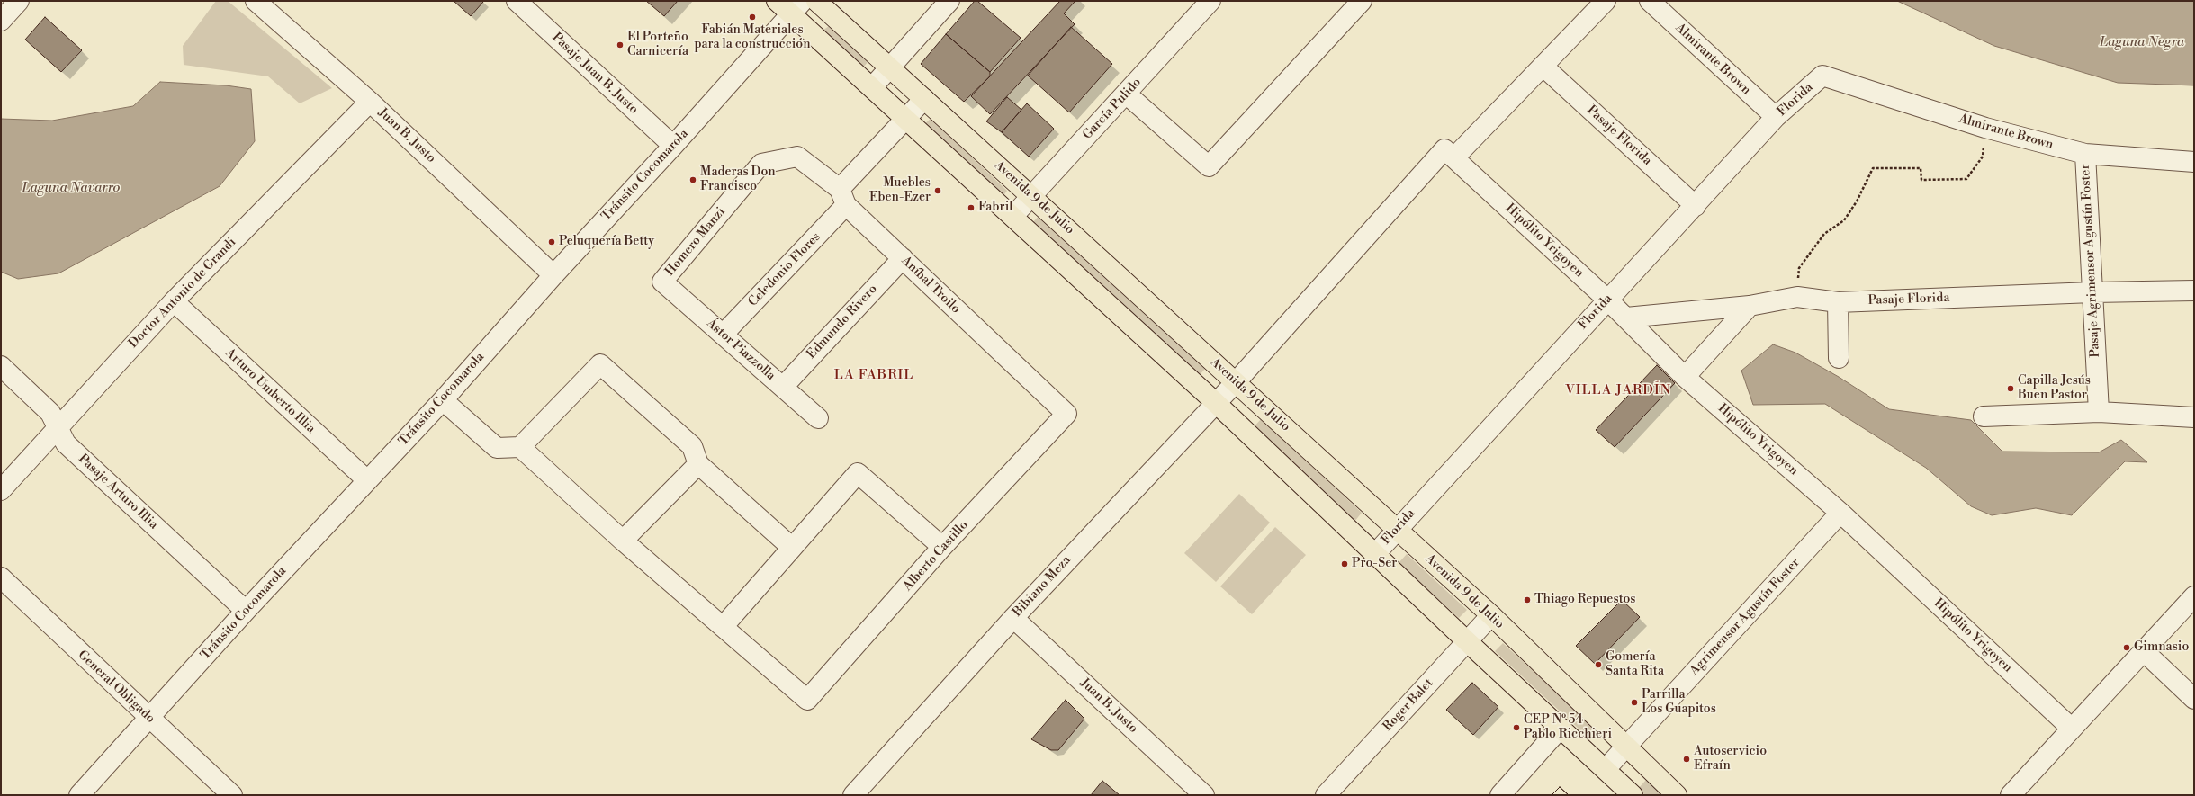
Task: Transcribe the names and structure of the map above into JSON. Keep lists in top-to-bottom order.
{
  "streets": {
    "main road": ["Avenida 9 de Julio"],
    "street": [
      "Almirante Brown",
      "Pasaje Juan B. Justo",
      "Florida",
      "García Pulido",
      "Juan B. Justo",
      "Pasaje Florida",
      "Tránsito Cocomarola",
      "Hipólito Yrigoyen",
      "Homero Manzi",
      "Pasaje Agrimensor Agustín Foster",
      "Celedonio Flores",
      "Aníbal Troilo",
      "Doctor Antonio de Grandi",
      "Edmundo Rivero",
      "Ástor Piazzolla",
      "Arturo Umberto Illia",
      "Pasaje Arturo Illia",
      "Alberto Castillo",
      "Bibiano Meza",
      "Agrimensor Agustín Foster",
      "General Obligado",
      "Roger Balet"
    ]
  },
  "crossings": [
    ["Almirante Brown", "Florida"],
    ["Almirante Brown", "Pasaje Agrimensor Agustín Foster"],
    ["Pasaje Juan B. Justo", "Tránsito Cocomarola"],
    ["Florida", "Pasaje Florida"],
    ["Florida", "Avenida 9 de Julio"],
    ["Florida", "Hipólito Yrigoyen"],
    ["García Pulido", "Avenida 9 de Julio"],
    ["Juan B. Justo", "Tránsito Cocomarola"],
    ["Juan B. Justo", "Doctor Antonio de Grandi"],
    ["Juan B. Justo", "Bibiano Meza"],
    ["Pasaje Florida", "Hipólito Yrigoyen"],
    ["Pasaje Florida", "Pasaje Agrimensor Agustín Foster"],
    ["Pasaje Florida", "Bibiano Meza"],
    ["Tránsito Cocomarola", "Arturo Umberto Illia"],
    ["Tránsito Cocomarola", "Pasaje Arturo Illia"],
    ["Tránsito Cocomarola", "General Obligado"],
    ["Avenida 9 de Julio", "Celedonio Flores"],
    ["Avenida 9 de Julio", "Bibiano Meza"],
    ["Avenida 9 de Julio", "Agrimensor Agustín Foster"],
    ["Avenida 9 de Julio", "Roger Balet"],
    ["Hipólito Yrigoyen", "Bibiano Meza"],
    ["Hipólito Yrigoyen", "Agrimensor Agustín Foster"],
    ["Homero Manzi", "Aníbal Troilo"],
    ["Homero Manzi", "Ástor Piazzolla"],
    ["Celedonio Flores", "Aníbal Troilo"],
    ["Celedonio Flores", "Ástor Piazzolla"],
    ["Aníbal Troilo", "Edmundo Rivero"],
    ["Aníbal Troilo", "Alberto Castillo"],
    ["Doctor Antonio de Grandi", "Arturo Umberto Illia"],
    ["Doctor Antonio de Grandi", "Pasaje Arturo Illia"],
    ["Edmundo Rivero", "Ástor Piazzolla"]
  ],
  "districts": ["LA FABRIL", "VILLA JARDÍN"],
  "water": ["Laguna Negra", "Laguna Navarro"],
  "places": [
    "Fabián Materiales para la construcción",
    "El Porteño Carnicería",
    "Maderas Don Francisco",
    "Muebles Eben-Ezer",
    "Fabril",
    "Peluquería Betty",
    "Capilla Jesús Buen Pastor",
    "Pro-Ser",
    "Thiago Repuestos",
    "Gimnasio",
    "Gomería Santa Rita",
    "Parrilla Los Guapitos",
    "CEP Nº 54 Pablo Ricchieri",
    "Autoservicio Efraín"
  ]
}
